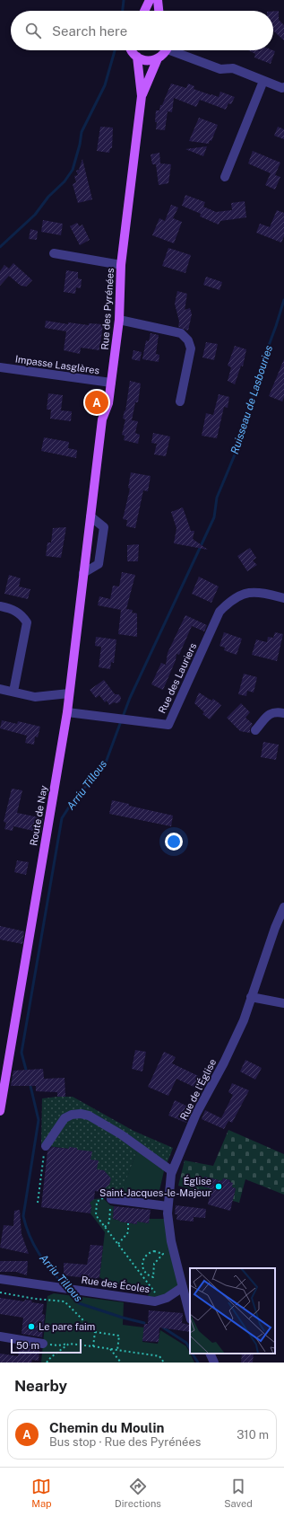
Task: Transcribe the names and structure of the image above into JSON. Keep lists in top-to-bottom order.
{
  "streets": {
    "main road": ["Rue des Pyrénées", "Route de Nay"],
    "street": [
      "Impasse Lasglères",
      "Rue des Lauriers",
      "Rue de l'Église",
      "Rue des Écoles"
    ]
  },
  "crossings": [
    ["Rue des Pyrénées", "Impasse Lasglères"],
    ["Rue des Pyrénées", "Route de Nay"],
    ["Rue des Lauriers", "Route de Nay"],
    ["Rue de l'Église", "Rue des Écoles"]
  ],
  "water": ["Ruisseau de Lasbouries", "Arriu Tillous"],
  "places": ["Église Saint-Jacques-le-Majeur", "Le pare faim"],
  "scale_bar": "50 m",
  "page": {
    "search": "Search here",
    "pins": "A",
    "scale": "50 m",
    "heading": "Nearby",
    "list": [
      {
        "mark": "A",
        "name": "Chemin du Moulin",
        "note": "Bus stop · Rue des Pyrénées",
        "value": "310 m"
      }
    ],
    "nav": ["Map", "Directions", "Saved"]
  }
}
